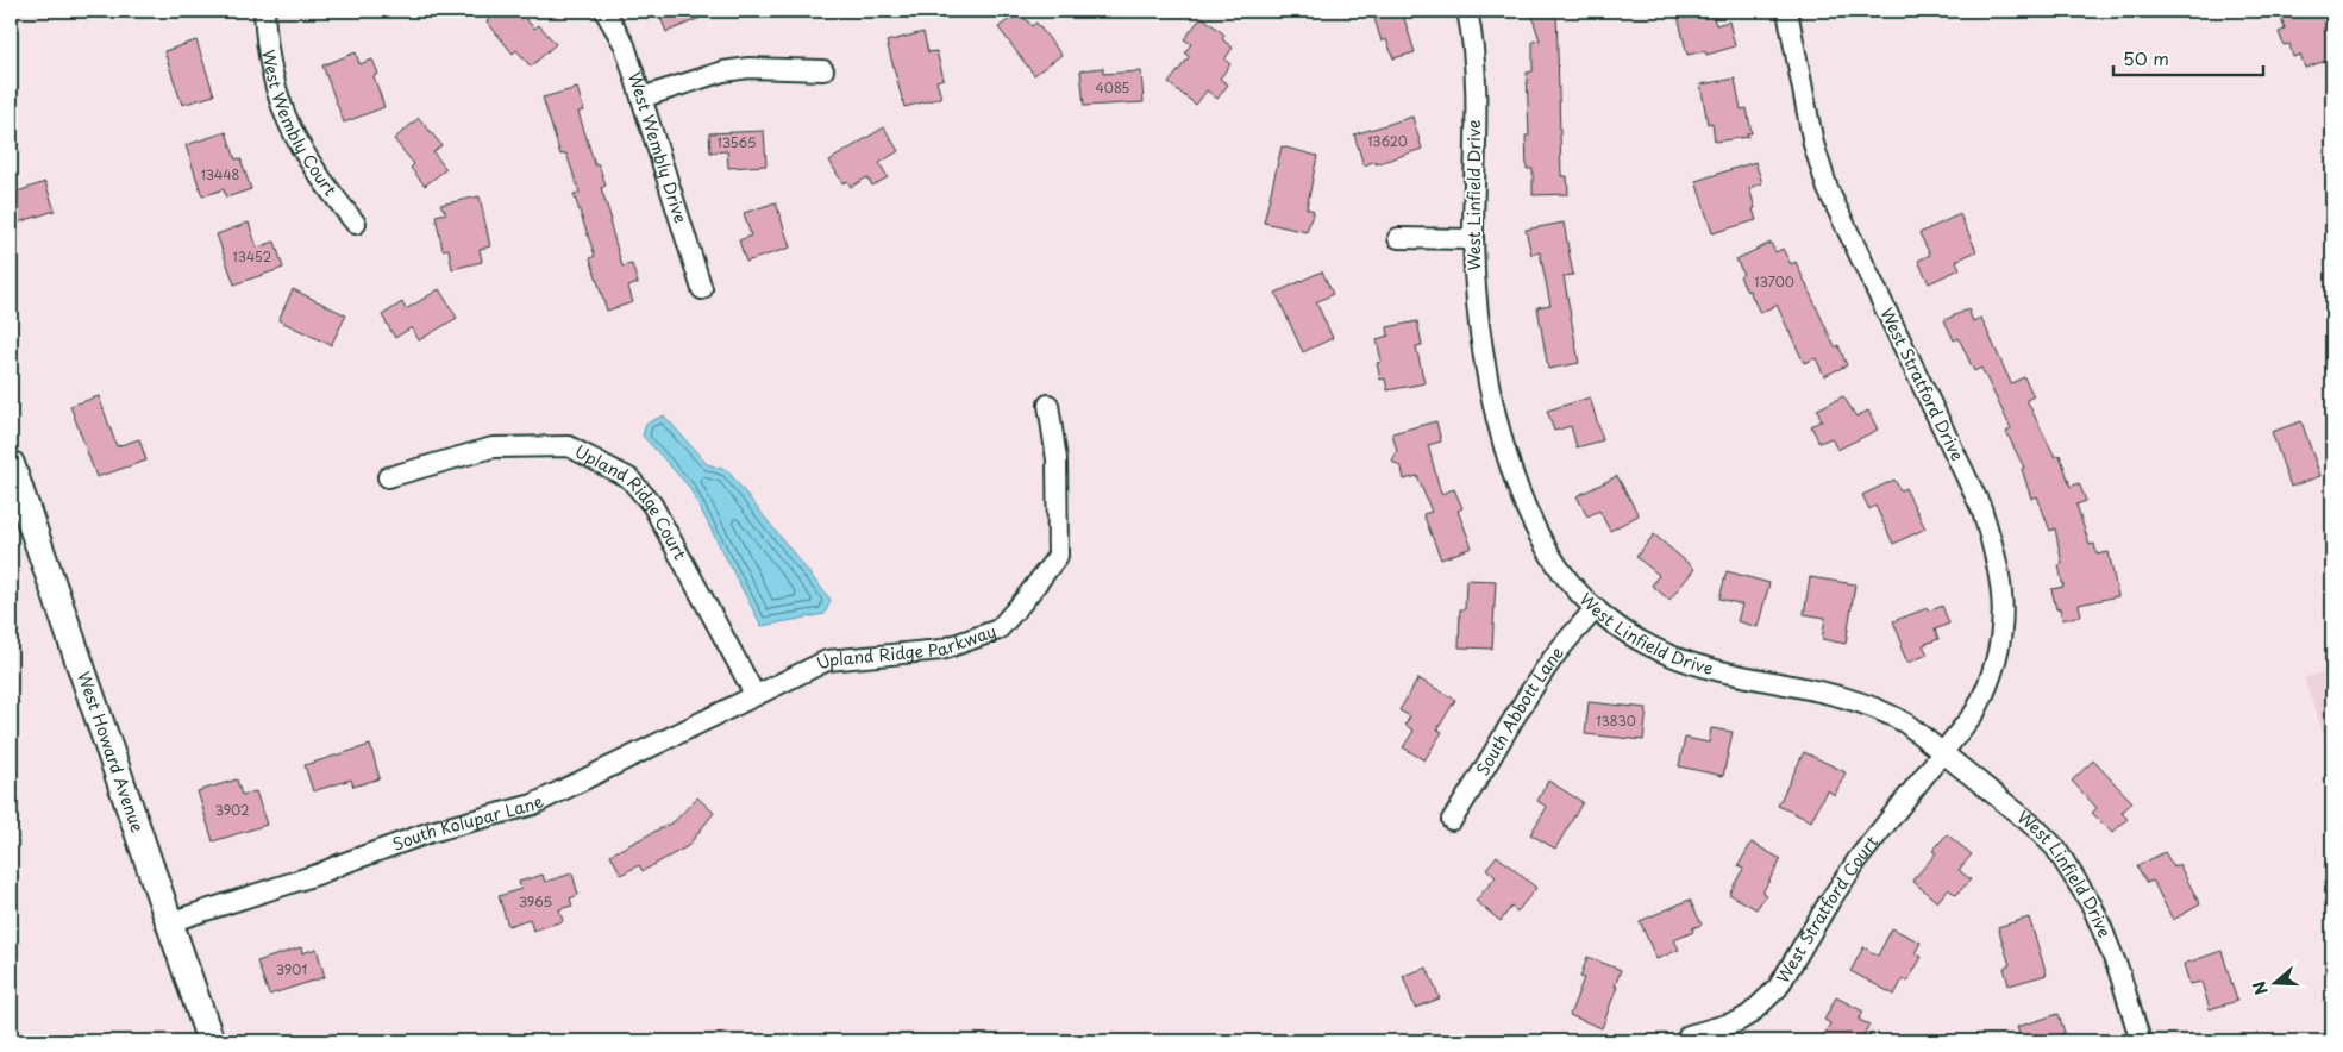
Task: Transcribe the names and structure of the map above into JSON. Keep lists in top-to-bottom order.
{
  "streets": {
    "street": [
      "West Wembly Court",
      "West Wembly Drive",
      "West Linfield Drive",
      "West Stratford Drive",
      "Upland Ridge Court",
      "Upland Ridge Parkway",
      "South Abbott Lane",
      "West Howard Avenue",
      "South Kolupar Lane",
      "West Stratford Court"
    ]
  },
  "crossings": [
    ["West Linfield Drive", "West Stratford Drive"],
    ["West Linfield Drive", "South Abbott Lane"],
    ["West Linfield Drive", "West Stratford Court"],
    ["West Stratford Drive", "West Stratford Court"],
    ["Upland Ridge Court", "Upland Ridge Parkway"],
    ["Upland Ridge Court", "South Kolupar Lane"],
    ["Upland Ridge Parkway", "South Kolupar Lane"],
    ["West Howard Avenue", "South Kolupar Lane"]
  ],
  "house_numbers": [
    "4085",
    "13620",
    "13565",
    "13448",
    "13452",
    "13700",
    "13830",
    "3902",
    "3965",
    "3901"
  ],
  "scale_bar": "50 m",
  "north": "left"
}
